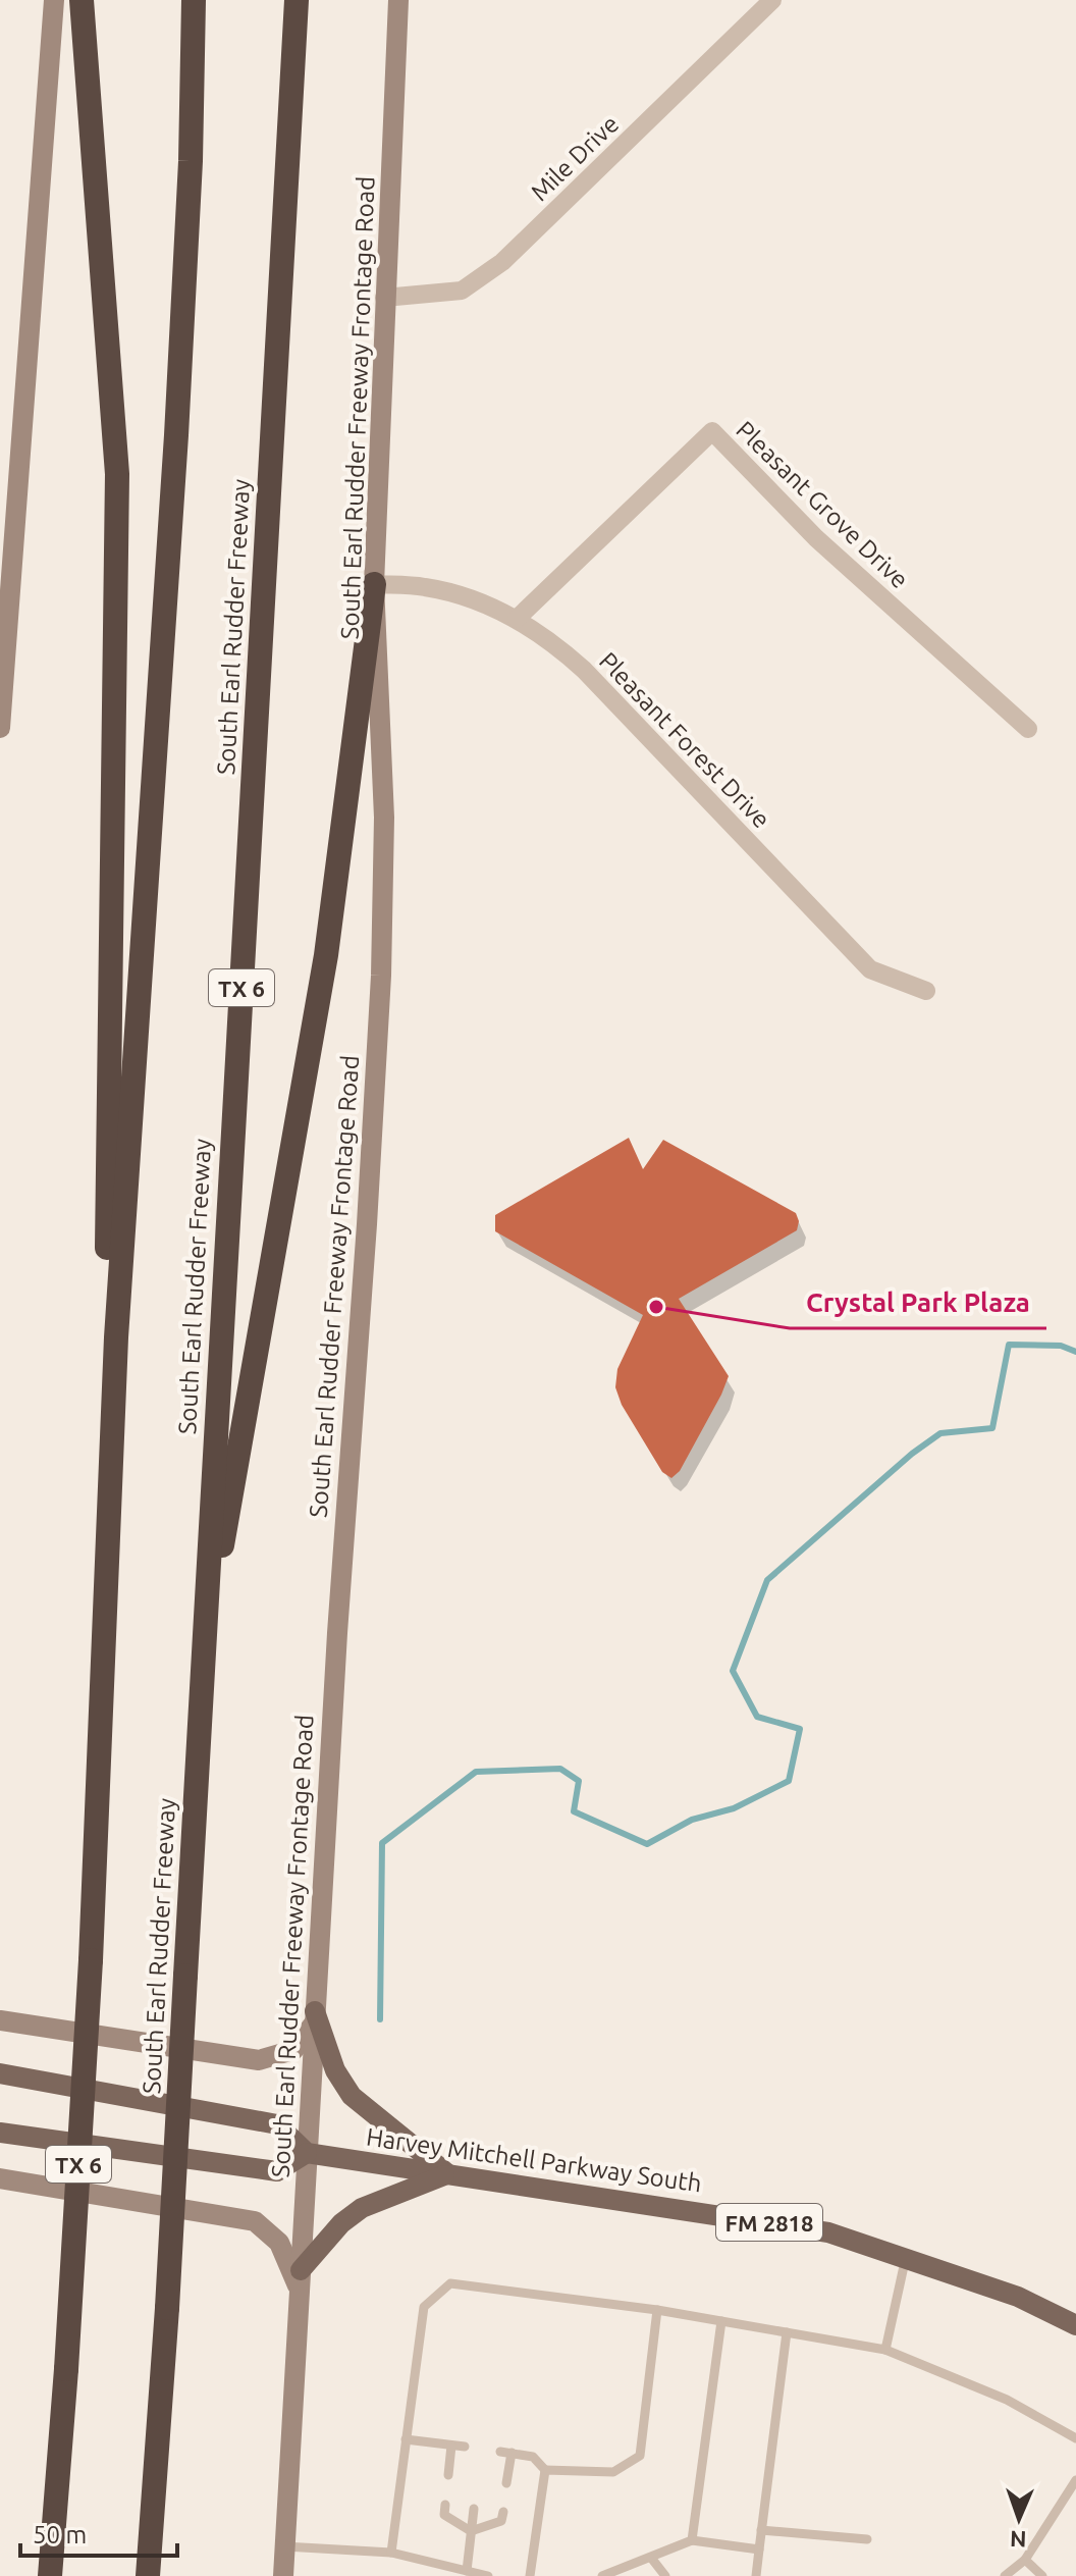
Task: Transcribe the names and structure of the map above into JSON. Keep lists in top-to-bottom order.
{
  "streets": {
    "highway": ["South Earl Rudder Freeway", "TX 6"],
    "main road": ["South Earl Rudder Freeway Frontage Road", "Harvey Mitchell Parkway South", "FM 2818"],
    "street": ["Mile Drive", "Pleasant Grove Drive", "Pleasant Forest Drive"]
  },
  "crossings": [
    ["Mile Drive", "South Earl Rudder Freeway Frontage Road"],
    ["South Earl Rudder Freeway Frontage Road", "Pleasant Forest Drive"],
    ["South Earl Rudder Freeway Frontage Road", "Harvey Mitchell Parkway South"],
    ["Pleasant Grove Drive", "Pleasant Forest Drive"]
  ],
  "places": ["Crystal Park Plaza"],
  "scale_bar": "50 m",
  "north": "bottom"
}
